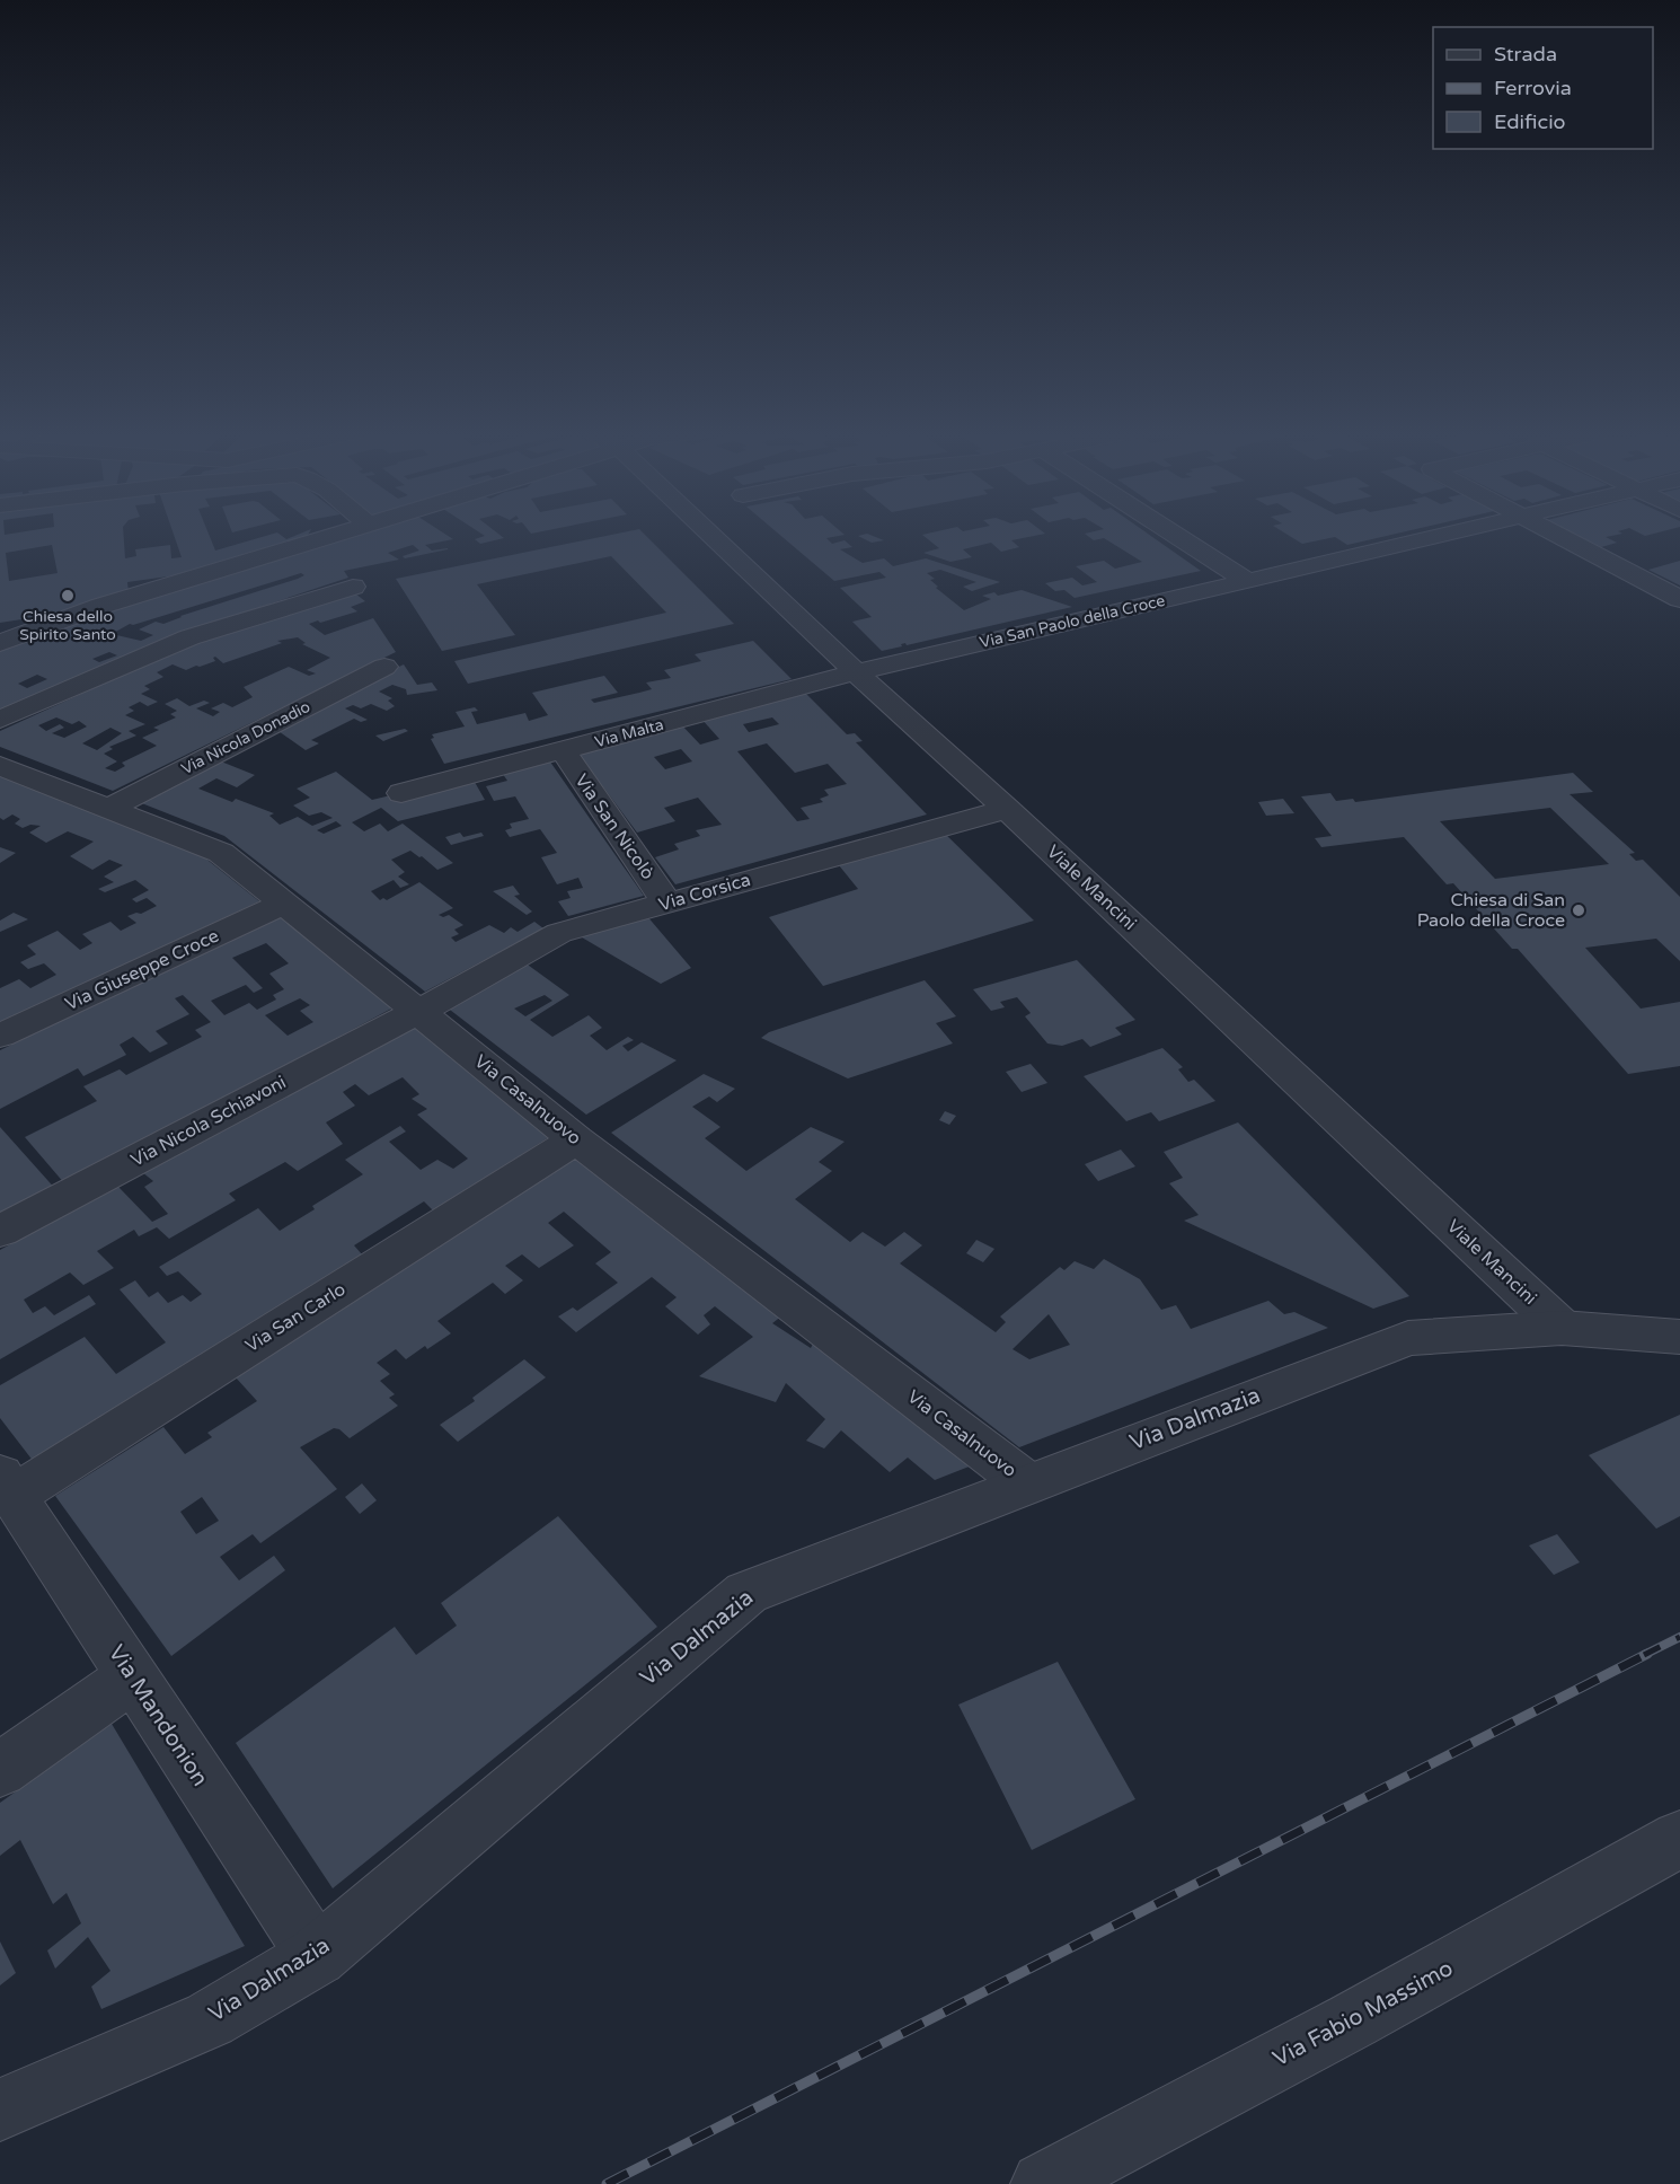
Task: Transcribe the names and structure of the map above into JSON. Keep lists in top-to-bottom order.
{
  "streets": {
    "street": [
      "Via San Paolo della Croce",
      "Via Malta",
      "Via Nicola Donadio",
      "Via San Nicolò",
      "Viale Mancini",
      "Via Corsica",
      "Via Giuseppe Croce",
      "Via Casalnuovo",
      "Via Nicola Schiavoni",
      "Via San Carlo",
      "Via Dalmazia",
      "Via Mandonion",
      "Via Fabio Massimo"
    ]
  },
  "crossings": [
    ["Via San Paolo della Croce", "Via Malta"],
    ["Via San Paolo della Croce", "Viale Mancini"],
    ["Via Malta", "Via San Nicolò"],
    ["Via Malta", "Viale Mancini"],
    ["Via Nicola Donadio", "Via Casalnuovo"],
    ["Via San Nicolò", "Via Corsica"],
    ["Viale Mancini", "Via Corsica"],
    ["Viale Mancini", "Via Dalmazia"],
    ["Via Corsica", "Via Casalnuovo"],
    ["Via Corsica", "Via Nicola Schiavoni"],
    ["Via Giuseppe Croce", "Via Casalnuovo"],
    ["Via Casalnuovo", "Via Nicola Schiavoni"],
    ["Via Casalnuovo", "Via San Carlo"],
    ["Via Casalnuovo", "Via Dalmazia"],
    ["Via San Carlo", "Via Mandonion"],
    ["Via Dalmazia", "Via Mandonion"]
  ],
  "places": ["Chiesa dello Spirito Santo", "Chiesa di San Paolo della Croce"],
  "legend": ["Strada", "Ferrovia", "Edificio"]
}
